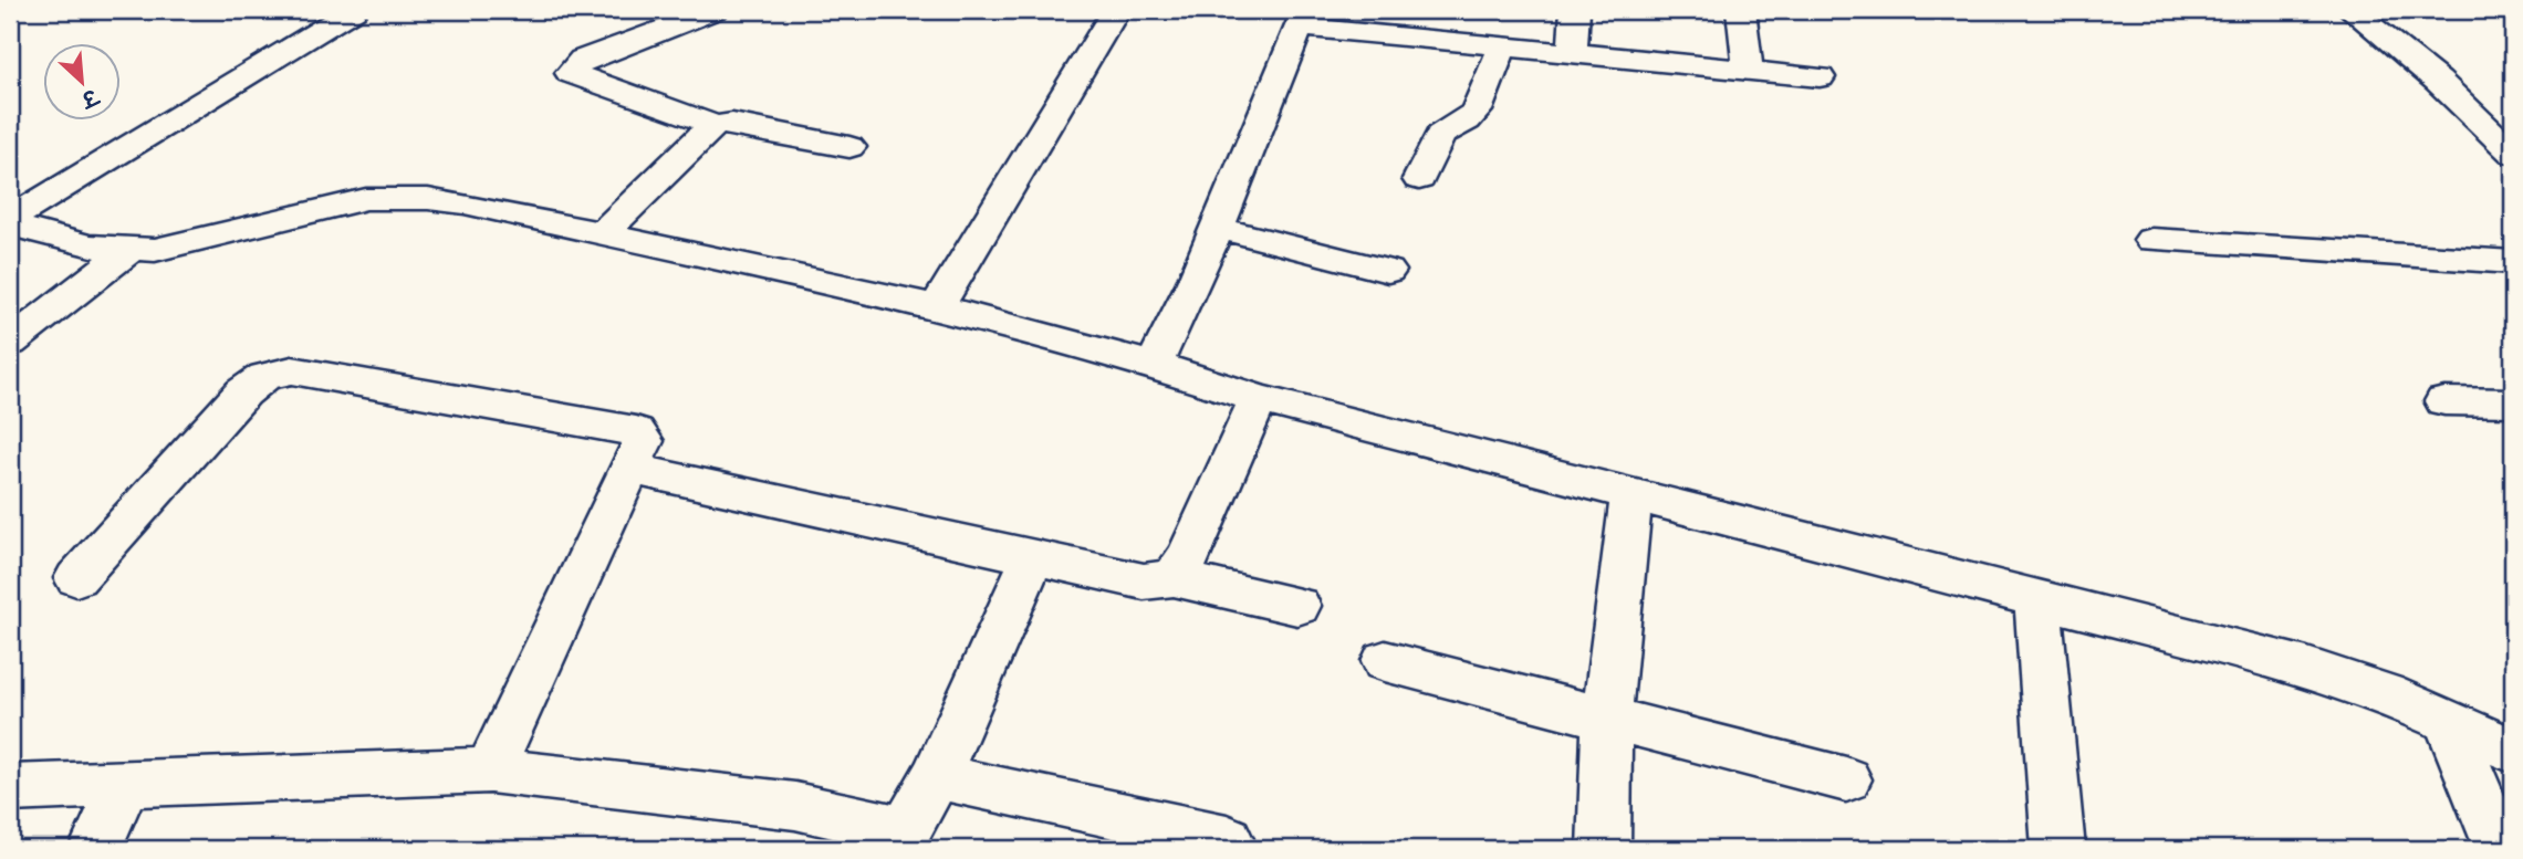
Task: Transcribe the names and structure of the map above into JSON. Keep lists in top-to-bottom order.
{
  "north": "bottom right"
}
